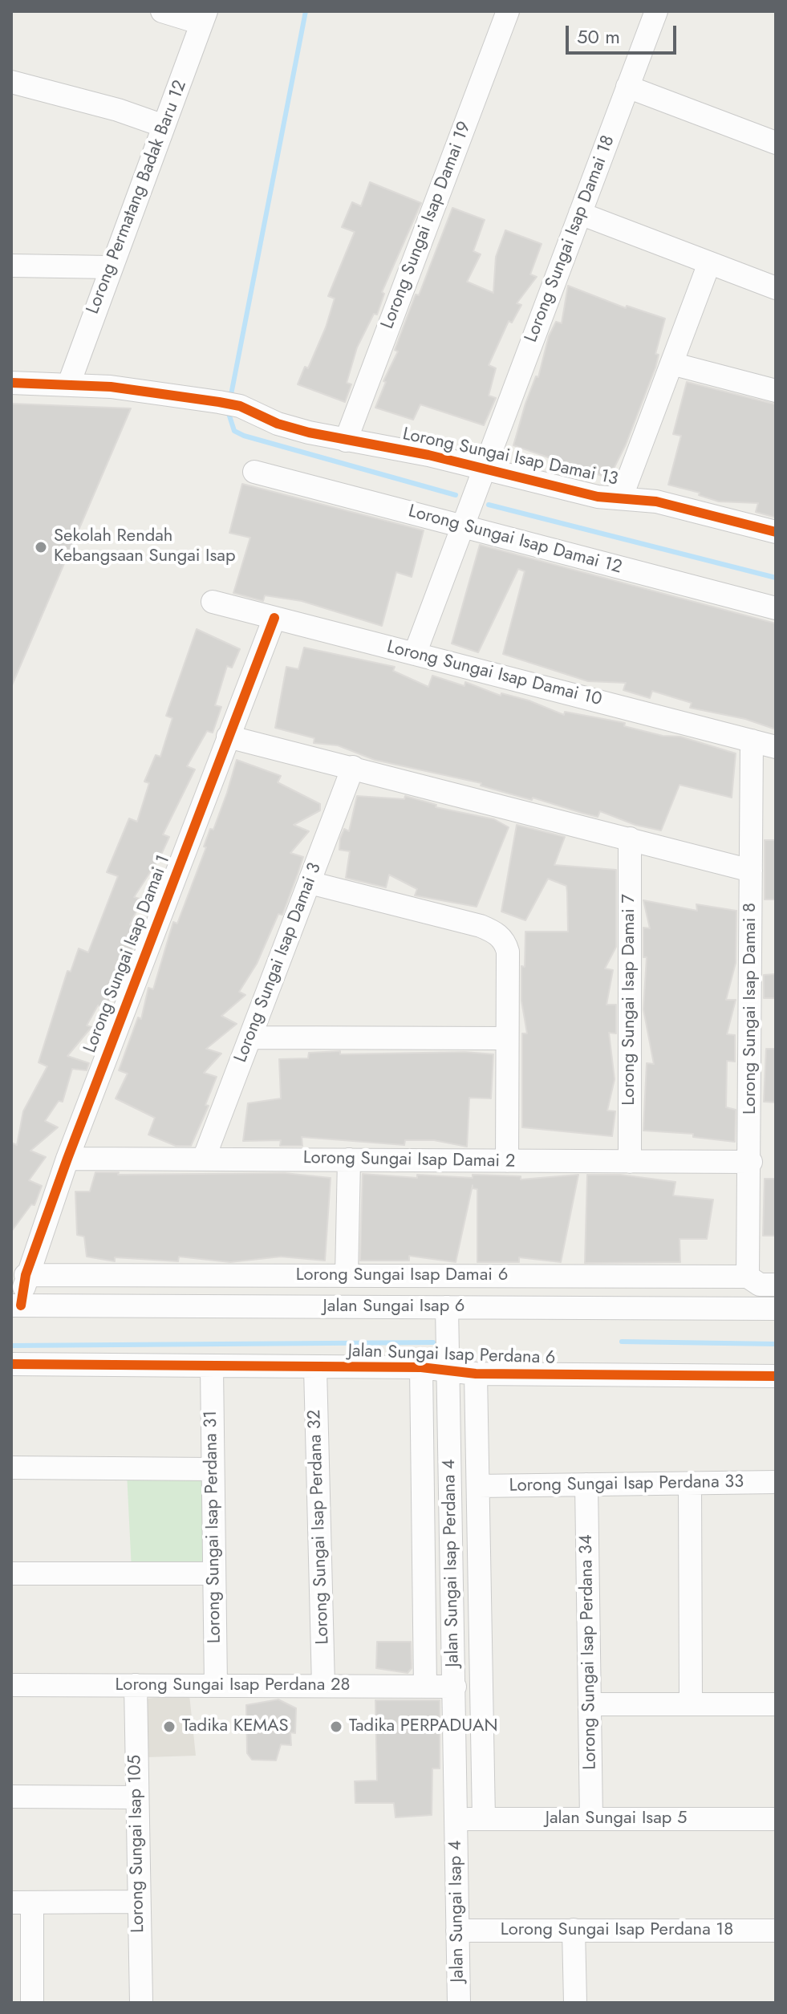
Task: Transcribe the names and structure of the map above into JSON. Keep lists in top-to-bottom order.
{
  "streets": {
    "street": [
      "Lorong Permatang Badak Baru 12",
      "Lorong Sungai Isap Damai 19",
      "Lorong Sungai Isap Damai 18",
      "Lorong Sungai Isap Damai 13",
      "Lorong Sungai Isap Damai 12",
      "Lorong Sungai Isap Damai 10",
      "Lorong Sungai Isap Damai 1",
      "Lorong Sungai Isap Damai 3",
      "Lorong Sungai Isap Damai 7",
      "Lorong Sungai Isap Damai 8",
      "Lorong Sungai Isap Damai 2",
      "Lorong Sungai Isap Damai 6",
      "Jalan Sungai Isap 6",
      "Jalan Sungai Isap Perdana 6",
      "Lorong Sungai Isap Perdana 33",
      "Lorong Sungai Isap Perdana 31",
      "Lorong Sungai Isap Perdana 32",
      "Jalan Sungai Isap Perdana 4",
      "Lorong Sungai Isap Perdana 34",
      "Lorong Sungai Isap Perdana 28",
      "Jalan Sungai Isap 5",
      "Lorong Sungai Isap 105",
      "Jalan Sungai Isap 4",
      "Lorong Sungai Isap Perdana 18"
    ]
  },
  "crossings": [
    ["Lorong Permatang Badak Baru 12", "Lorong Sungai Isap Damai 13"],
    ["Lorong Sungai Isap Damai 19", "Lorong Sungai Isap Damai 13"],
    ["Lorong Sungai Isap Damai 18", "Lorong Sungai Isap Damai 13"],
    ["Lorong Sungai Isap Damai 18", "Lorong Sungai Isap Damai 12"],
    ["Lorong Sungai Isap Damai 18", "Lorong Sungai Isap Damai 10"],
    ["Lorong Sungai Isap Damai 10", "Lorong Sungai Isap Damai 1"],
    ["Lorong Sungai Isap Damai 10", "Lorong Sungai Isap Damai 8"],
    ["Lorong Sungai Isap Damai 1", "Lorong Sungai Isap Damai 2"],
    ["Lorong Sungai Isap Damai 1", "Lorong Sungai Isap Damai 6"],
    ["Lorong Sungai Isap Damai 1", "Jalan Sungai Isap 6"],
    ["Lorong Sungai Isap Damai 3", "Lorong Sungai Isap Damai 2"],
    ["Lorong Sungai Isap Damai 7", "Lorong Sungai Isap Damai 2"],
    ["Lorong Sungai Isap Damai 8", "Lorong Sungai Isap Damai 2"],
    ["Lorong Sungai Isap Damai 8", "Lorong Sungai Isap Damai 6"],
    ["Jalan Sungai Isap 6", "Jalan Sungai Isap Perdana 4"],
    ["Jalan Sungai Isap Perdana 6", "Lorong Sungai Isap Perdana 31"],
    ["Jalan Sungai Isap Perdana 6", "Lorong Sungai Isap Perdana 32"],
    ["Jalan Sungai Isap Perdana 6", "Jalan Sungai Isap Perdana 4"],
    ["Lorong Sungai Isap Perdana 33", "Lorong Sungai Isap Perdana 34"],
    ["Lorong Sungai Isap Perdana 31", "Lorong Sungai Isap Perdana 28"],
    ["Lorong Sungai Isap Perdana 32", "Lorong Sungai Isap Perdana 28"],
    ["Jalan Sungai Isap Perdana 4", "Lorong Sungai Isap Perdana 28"],
    ["Jalan Sungai Isap Perdana 4", "Jalan Sungai Isap 5"],
    ["Jalan Sungai Isap Perdana 4", "Jalan Sungai Isap 4"],
    ["Lorong Sungai Isap Perdana 34", "Jalan Sungai Isap 5"],
    ["Lorong Sungai Isap Perdana 28", "Lorong Sungai Isap 105"],
    ["Jalan Sungai Isap 5", "Jalan Sungai Isap 4"],
    ["Jalan Sungai Isap 4", "Lorong Sungai Isap Perdana 18"]
  ],
  "places": ["Sekolah Rendah Kebangsaan Sungai Isap", "Tadika KEMAS", "Tadika PERPADUAN"],
  "scale_bar": "50 m"
}
